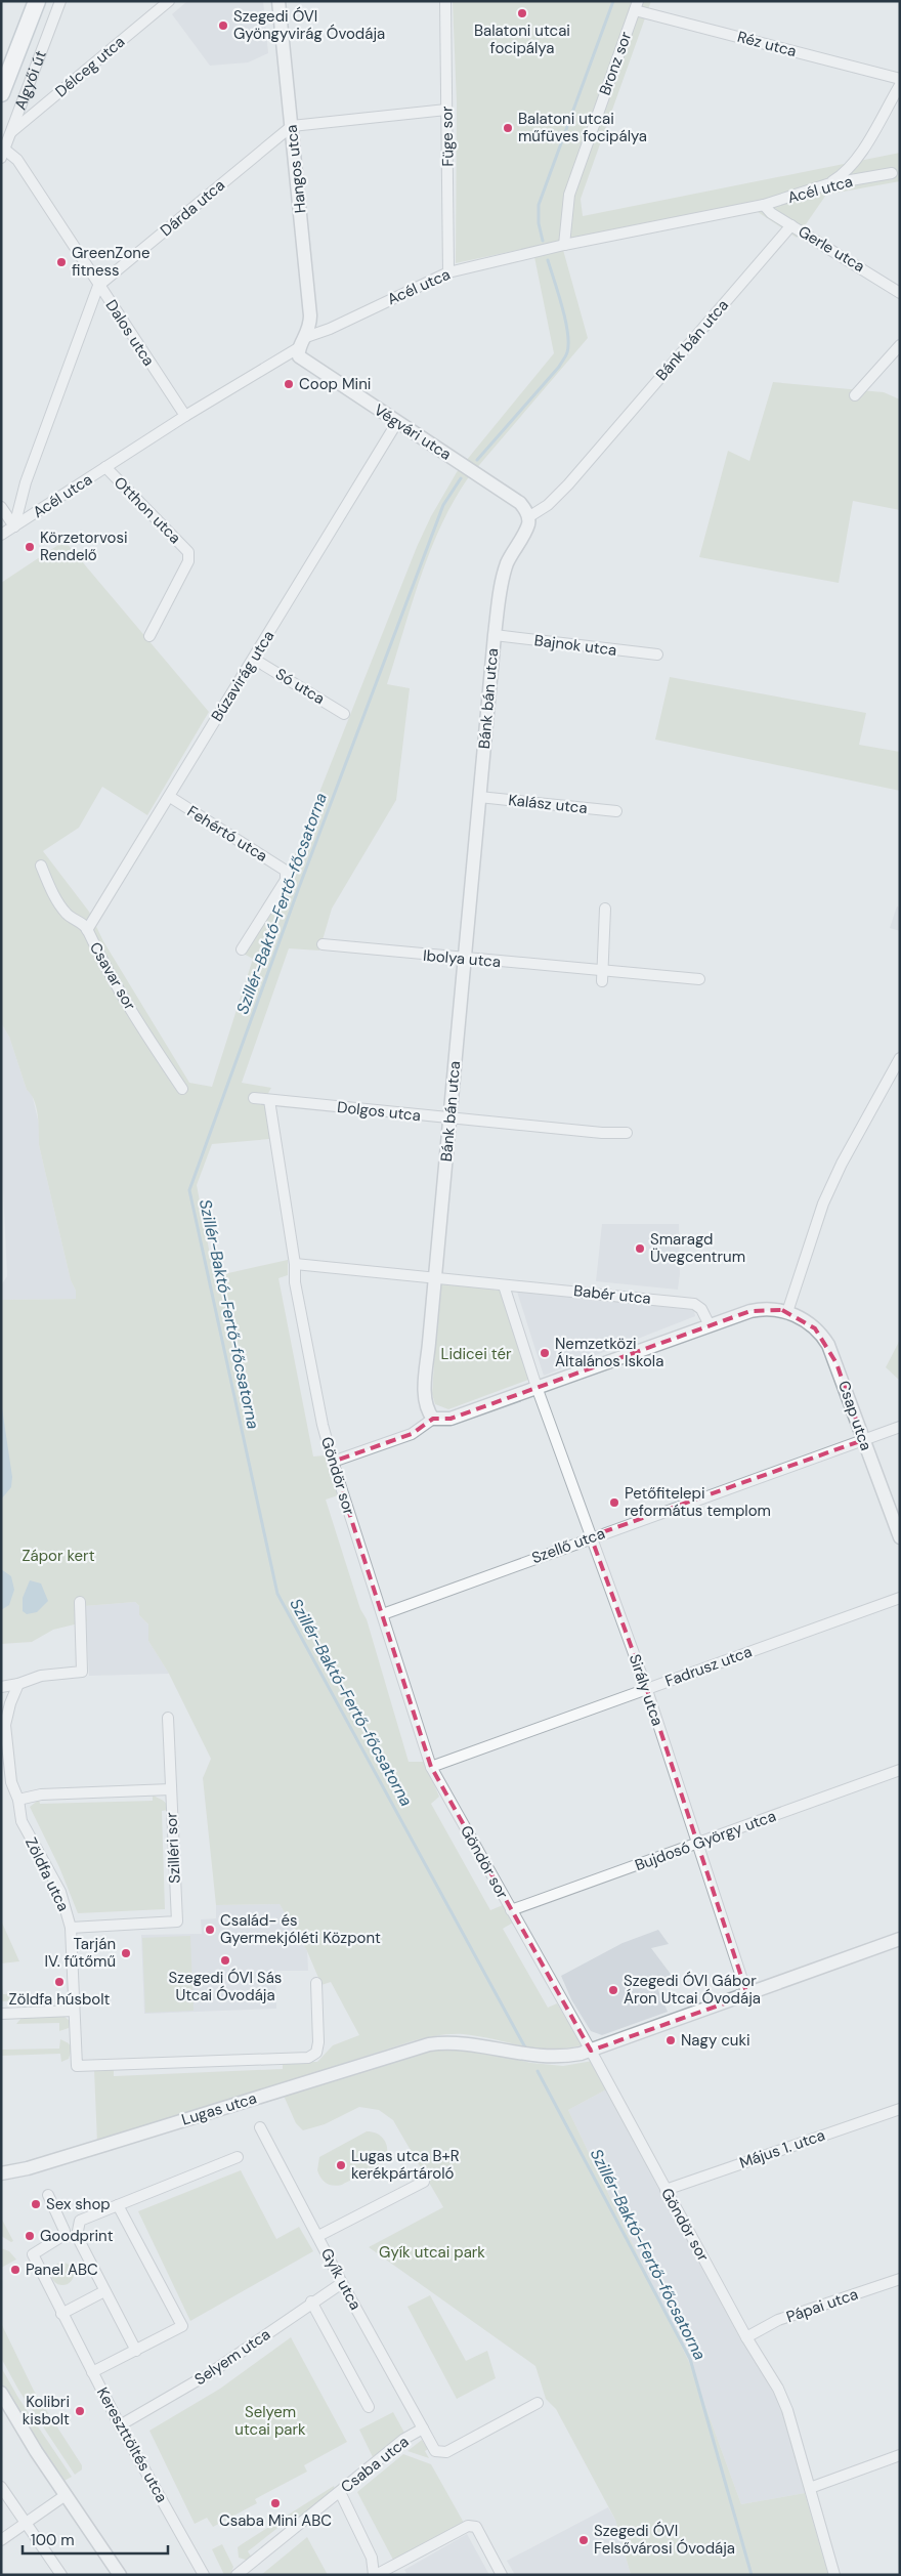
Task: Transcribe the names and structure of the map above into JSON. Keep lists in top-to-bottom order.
{
  "streets": {
    "main road": ["Algyői út"],
    "street": [
      "Réz utca",
      "Bronz sor",
      "Délceg utca",
      "Füge sor",
      "Hangos utca",
      "Acél utca",
      "Dárda utca",
      "Gerle utca",
      "Dalos utca",
      "Bánk bán utca",
      "Végvári utca",
      "Otthon utca",
      "Bajnok utca",
      "Búzavirág utca",
      "Só utca",
      "Kalász utca",
      "Fehértó utca",
      "Ibolya utca",
      "Csavar sor",
      "Dolgos utca",
      "Babér utca",
      "Csap utca",
      "Göndör sor",
      "Szellő utca",
      "Fadrusz utca",
      "Sirály utca",
      "Bujdosó György utca",
      "Szilléri sor",
      "Zöldfa utca",
      "Lugas utca",
      "Május 1. utca",
      "Gyík utca",
      "Pápai utca",
      "Selyem utca",
      "Kereszttöltés utca",
      "Csaba utca"
    ]
  },
  "crossings": [
    ["Réz utca", "Bronz sor"],
    ["Bronz sor", "Acél utca"],
    ["Délceg utca", "Algyői út"],
    ["Algyői út", "Dalos utca"],
    ["Füge sor", "Acél utca"],
    ["Hangos utca", "Acél utca"],
    ["Hangos utca", "Dárda utca"],
    ["Acél utca", "Gerle utca"],
    ["Acél utca", "Dalos utca"],
    ["Acél utca", "Végvári utca"],
    ["Acél utca", "Otthon utca"],
    ["Dárda utca", "Dalos utca"],
    ["Gerle utca", "Bánk bán utca"],
    ["Bánk bán utca", "Végvári utca"],
    ["Bánk bán utca", "Bajnok utca"],
    ["Bánk bán utca", "Kalász utca"],
    ["Bánk bán utca", "Ibolya utca"],
    ["Bánk bán utca", "Dolgos utca"],
    ["Végvári utca", "Búzavirág utca"],
    ["Búzavirág utca", "Só utca"],
    ["Búzavirág utca", "Fehértó utca"],
    ["Búzavirág utca", "Csavar sor"],
    ["Dolgos utca", "Göndör sor"],
    ["Csap utca", "Szellő utca"],
    ["Göndör sor", "Szellő utca"],
    ["Göndör sor", "Fadrusz utca"],
    ["Göndör sor", "Bujdosó György utca"],
    ["Göndör sor", "Lugas utca"],
    ["Göndör sor", "Május 1. utca"],
    ["Göndör sor", "Pápai utca"],
    ["Szellő utca", "Sirály utca"],
    ["Fadrusz utca", "Sirály utca"],
    ["Sirály utca", "Bujdosó György utca"],
    ["Sirály utca", "Lugas utca"],
    ["Szilléri sor", "Zöldfa utca"],
    ["Gyík utca", "Selyem utca"],
    ["Gyík utca", "Csaba utca"],
    ["Selyem utca", "Kereszttöltés utca"]
  ],
  "water": ["Szillér-Baktó-Fertő-főcsatorna"],
  "parks": [
    "Lidicei tér",
    "Zápor kert",
    "Gyík utcai park",
    "Selyem utcai park"
  ],
  "places": [
    "Balatoni utcai focipálya",
    "Szegedi ÓVI Gyöngyvirág Óvodája",
    "Balatoni utcai műfüves focipálya",
    "GreenZone fitness",
    "Coop Mini",
    "Körzetorvosi Rendelő",
    "Smaragd Üvegcentrum",
    "Nemzetközi Általános Iskola",
    "Petőfitelepi református templom",
    "Család- és Gyermekjóléti Központ",
    "Tarján IV. fűtőmű",
    "Szegedi ÓVI Sás Utcai Óvodája",
    "Zöldfa húsbolt",
    "Szegedi ÓVI Gábor Áron Utcai Óvodája",
    "Nagy cuki",
    "Lugas utca B+R kerékpártároló",
    "Sex shop",
    "Goodprint",
    "Panel ABC",
    "Kolibri kisbolt",
    "Csaba Mini ABC",
    "Szegedi ÓVI Felsővárosi Óvodája"
  ],
  "scale_bar": "100 m"
}
